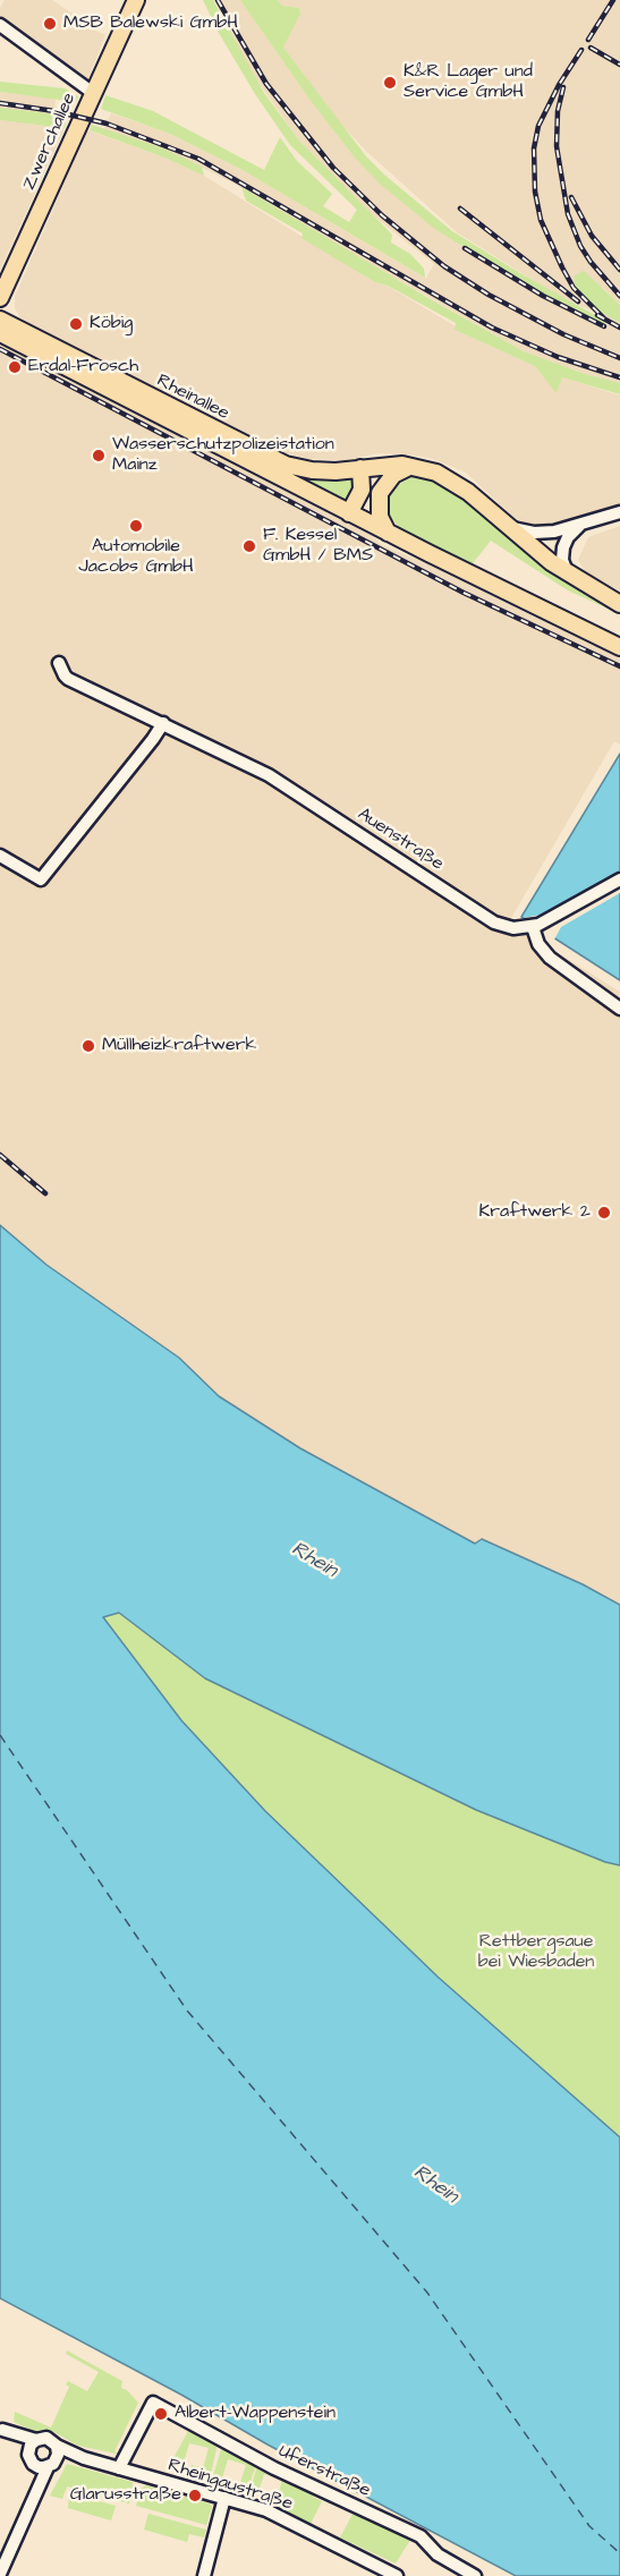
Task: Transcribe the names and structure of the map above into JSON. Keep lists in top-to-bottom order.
{
  "streets": {
    "main road": ["Zwerchallee", "Rheinallee"],
    "street": ["Auenstraße", "Uferstraße", "Rheingaustraße"]
  },
  "crossings": [
    ["Uferstraße", "Rheingaustraße"]
  ],
  "water": ["Rhein"],
  "parks": ["Rettbergsaue bei Wiesbaden"],
  "places": [
    "MSB Balewski GmbH",
    "K&R Lager und Service GmbH",
    "Köbig",
    "Erdal-Frosch",
    "Wasserschutzpolizeistation Mainz",
    "Automobile Jacobs GmbH",
    "F. Kessel GmbH / BMS",
    "Müllheizkraftwerk",
    "Kraftwerk 2",
    "Albert-Wappenstein",
    "Glarusstraße"
  ]
}
